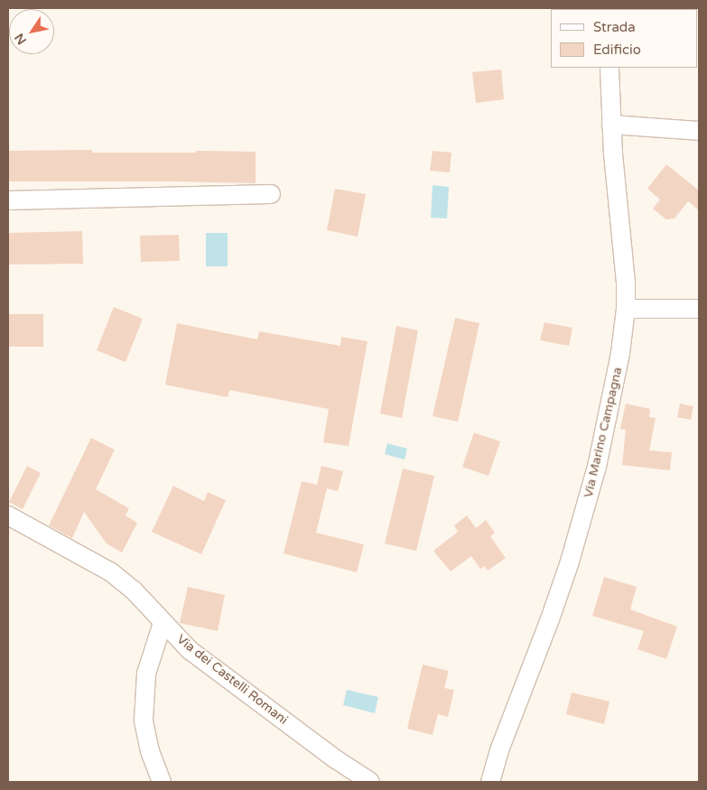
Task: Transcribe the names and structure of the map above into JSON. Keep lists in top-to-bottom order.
{
  "streets": {
    "street": ["Via Marino Campagna", "Via dei Castelli Romani"]
  },
  "legend": ["Strada", "Edificio"],
  "north": "bottom left"
}
